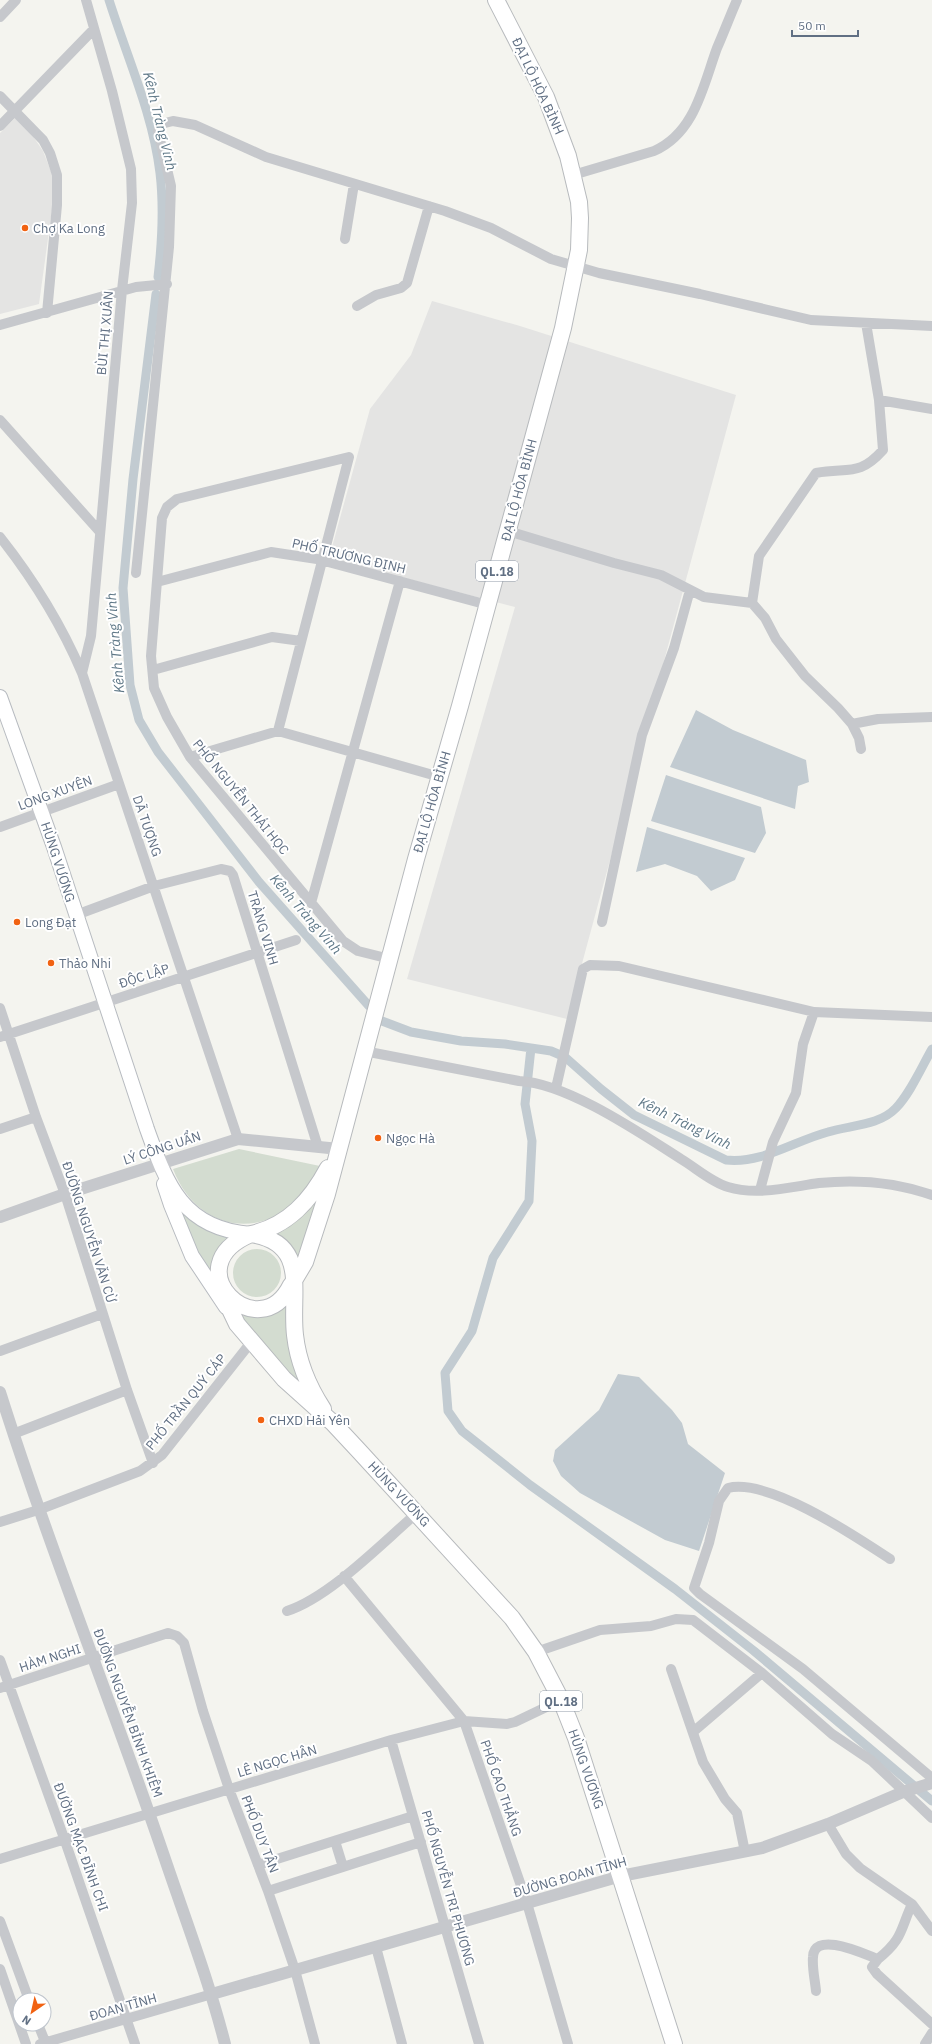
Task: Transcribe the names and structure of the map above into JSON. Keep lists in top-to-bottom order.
{
  "streets": {
    "highway": ["ĐẠI LỘ HÒA BÌNH", "QL.18", "HÙNG VƯƠNG"],
    "street": [
      "BÙI THỊ XUÂN",
      "PHỐ TRƯƠNG ĐỊNH",
      "LONG XUYÊN",
      "PHỐ NGUYỄN THÁI HỌC",
      "DÃ TƯỢNG",
      "TRÀNG VINH",
      "ĐỘC LẬP",
      "LÝ CÔNG UẨN",
      "ĐƯỜNG NGUYỄN VĂN CỪ",
      "PHỐ TRẦN QUÝ CÁP",
      "HÀM NGHI",
      "ĐƯỜNG NGUYỄN BỈNH KHIÊM",
      "LÊ NGỌC HÂN",
      "PHỐ CAO THẮNG",
      "PHỐ DUY TÂN",
      "ĐƯỜNG MẠC ĐĨNH CHI",
      "ĐƯỜNG ĐOAN TĨNH",
      "PHỐ NGUYỄN TRI PHƯƠNG",
      "ĐOAN TĨNH"
    ]
  },
  "crossings": [
    ["ĐẠI LỘ HÒA BÌNH", "PHỐ TRƯƠNG ĐỊNH"],
    ["ĐẠI LỘ HÒA BÌNH", "PHỐ NGUYỄN THÁI HỌC"],
    ["ĐẠI LỘ HÒA BÌNH", "LÝ CÔNG UẨN"],
    ["BÙI THỊ XUÂN", "DÃ TƯỢNG"],
    ["PHỐ TRƯƠNG ĐỊNH", "PHỐ NGUYỄN THÁI HỌC"],
    ["LONG XUYÊN", "DÃ TƯỢNG"],
    ["LONG XUYÊN", "HÙNG VƯƠNG"],
    ["DÃ TƯỢNG", "TRÀNG VINH"],
    ["DÃ TƯỢNG", "ĐỘC LẬP"],
    ["DÃ TƯỢNG", "LÝ CÔNG UẨN"],
    ["HÙNG VƯƠNG", "TRÀNG VINH"],
    ["HÙNG VƯƠNG", "ĐỘC LẬP"],
    ["HÙNG VƯƠNG", "LÝ CÔNG UẨN"],
    ["HÙNG VƯƠNG", "LÊ NGỌC HÂN"],
    ["HÙNG VƯƠNG", "ĐƯỜNG ĐOAN TĨNH"],
    ["TRÀNG VINH", "ĐỘC LẬP"],
    ["TRÀNG VINH", "LÝ CÔNG UẨN"],
    ["ĐỘC LẬP", "ĐƯỜNG NGUYỄN VĂN CỪ"],
    ["LÝ CÔNG UẨN", "ĐƯỜNG NGUYỄN VĂN CỪ"],
    ["ĐƯỜNG NGUYỄN VĂN CỪ", "PHỐ TRẦN QUÝ CÁP"],
    ["PHỐ TRẦN QUÝ CÁP", "ĐƯỜNG NGUYỄN BỈNH KHIÊM"],
    ["HÀM NGHI", "ĐƯỜNG NGUYỄN BỈNH KHIÊM"],
    ["HÀM NGHI", "PHỐ DUY TÂN"],
    ["HÀM NGHI", "ĐƯỜNG MẠC ĐĨNH CHI"],
    ["ĐƯỜNG NGUYỄN BỈNH KHIÊM", "LÊ NGỌC HÂN"],
    ["ĐƯỜNG NGUYỄN BỈNH KHIÊM", "ĐƯỜNG ĐOAN TĨNH"],
    ["ĐƯỜNG NGUYỄN BỈNH KHIÊM", "ĐOAN TĨNH"],
    ["LÊ NGỌC HÂN", "PHỐ CAO THẮNG"],
    ["LÊ NGỌC HÂN", "PHỐ DUY TÂN"],
    ["LÊ NGỌC HÂN", "ĐƯỜNG MẠC ĐĨNH CHI"],
    ["LÊ NGỌC HÂN", "PHỐ NGUYỄN TRI PHƯƠNG"],
    ["PHỐ CAO THẮNG", "ĐƯỜNG ĐOAN TĨNH"],
    ["PHỐ DUY TÂN", "ĐƯỜNG ĐOAN TĨNH"],
    ["ĐƯỜNG MẠC ĐĨNH CHI", "ĐOAN TĨNH"],
    ["ĐƯỜNG ĐOAN TĨNH", "PHỐ NGUYỄN TRI PHƯƠNG"],
    ["ĐƯỜNG ĐOAN TĨNH", "ĐOAN TĨNH"]
  ],
  "water": ["Kênh Tràng Vinh"],
  "places": [
    "Chợ Ka Long",
    "Long Đạt",
    "Thảo Nhi",
    "Ngọc Hà",
    "CHXD Hải Yên"
  ],
  "scale_bar": "50 m",
  "north": "bottom left"
}
